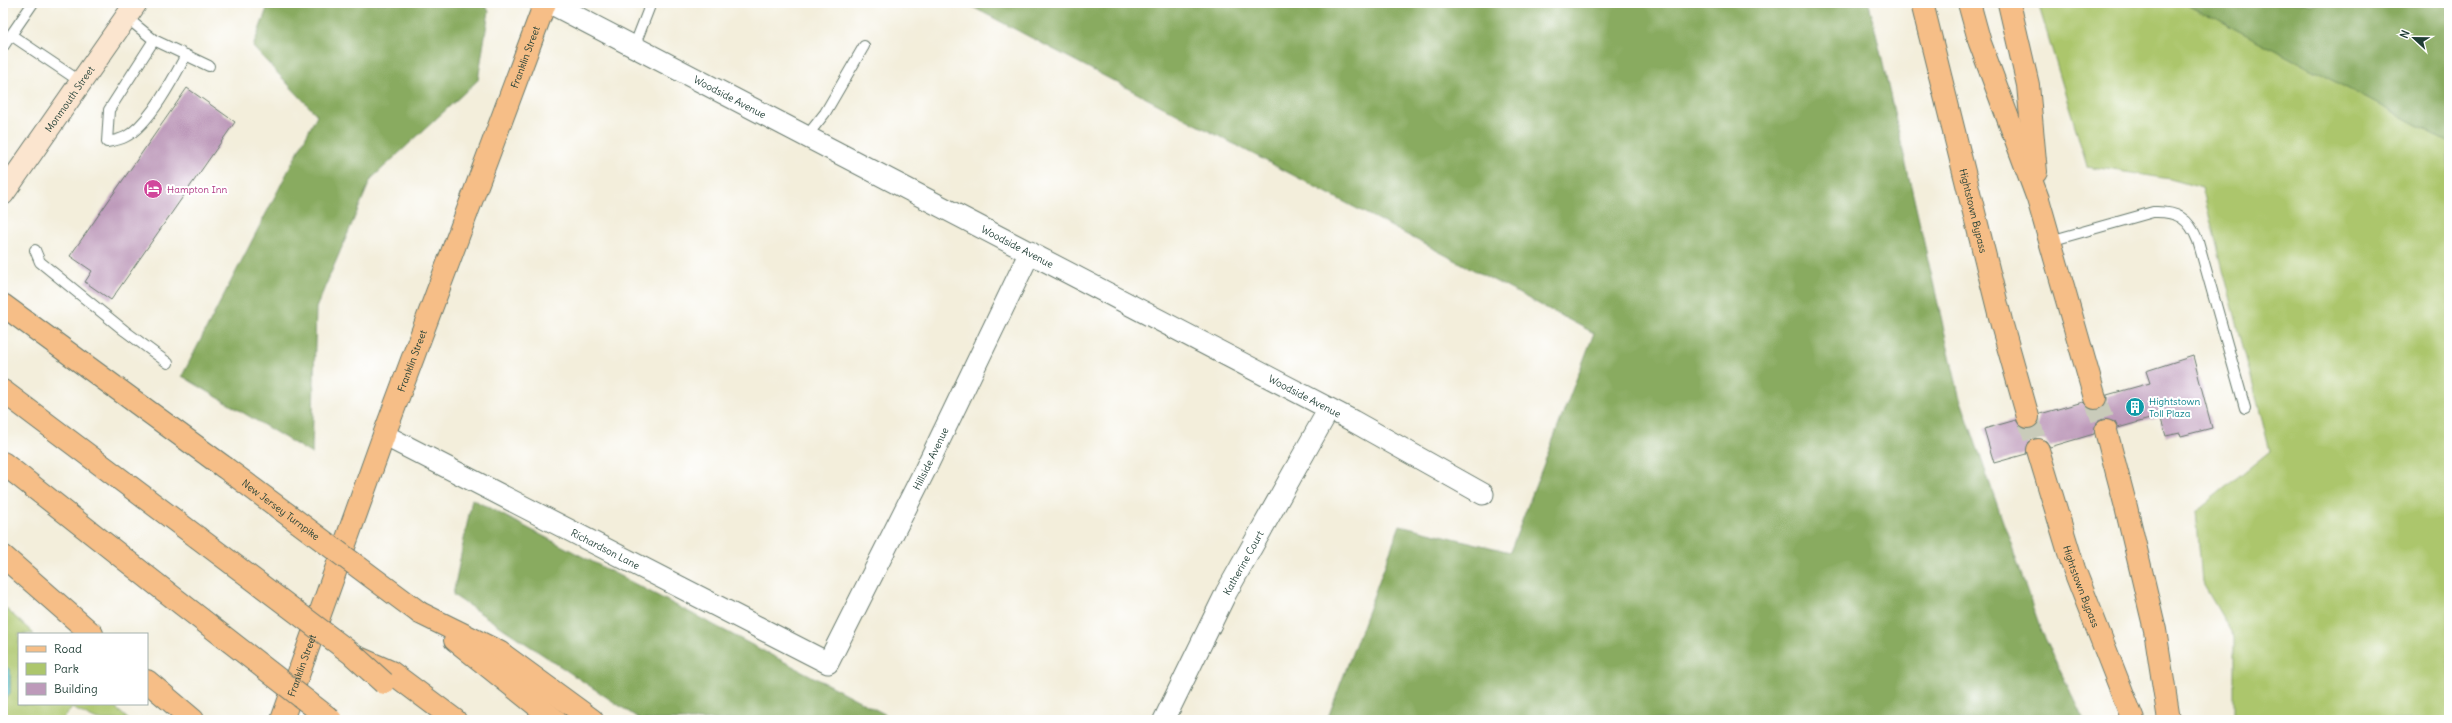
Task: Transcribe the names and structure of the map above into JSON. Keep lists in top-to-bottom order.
{
  "streets": {
    "main road": ["Franklin Street", "Hightstown Bypass", "New Jersey Turnpike"],
    "street": [
      "Woodside Avenue",
      "Monmouth Street",
      "Hillside Avenue",
      "Richardson Lane",
      "Katherine Court"
    ]
  },
  "crossings": [
    ["Franklin Street", "Richardson Lane"],
    ["Woodside Avenue", "Hillside Avenue"],
    ["Woodside Avenue", "Katherine Court"],
    ["Hillside Avenue", "Richardson Lane"]
  ],
  "places": {
    "hotel": ["Hampton Inn"],
    "building": ["Hightstown Toll Plaza"]
  },
  "legend": ["Road", "Park", "Building"],
  "north": "left"
}
